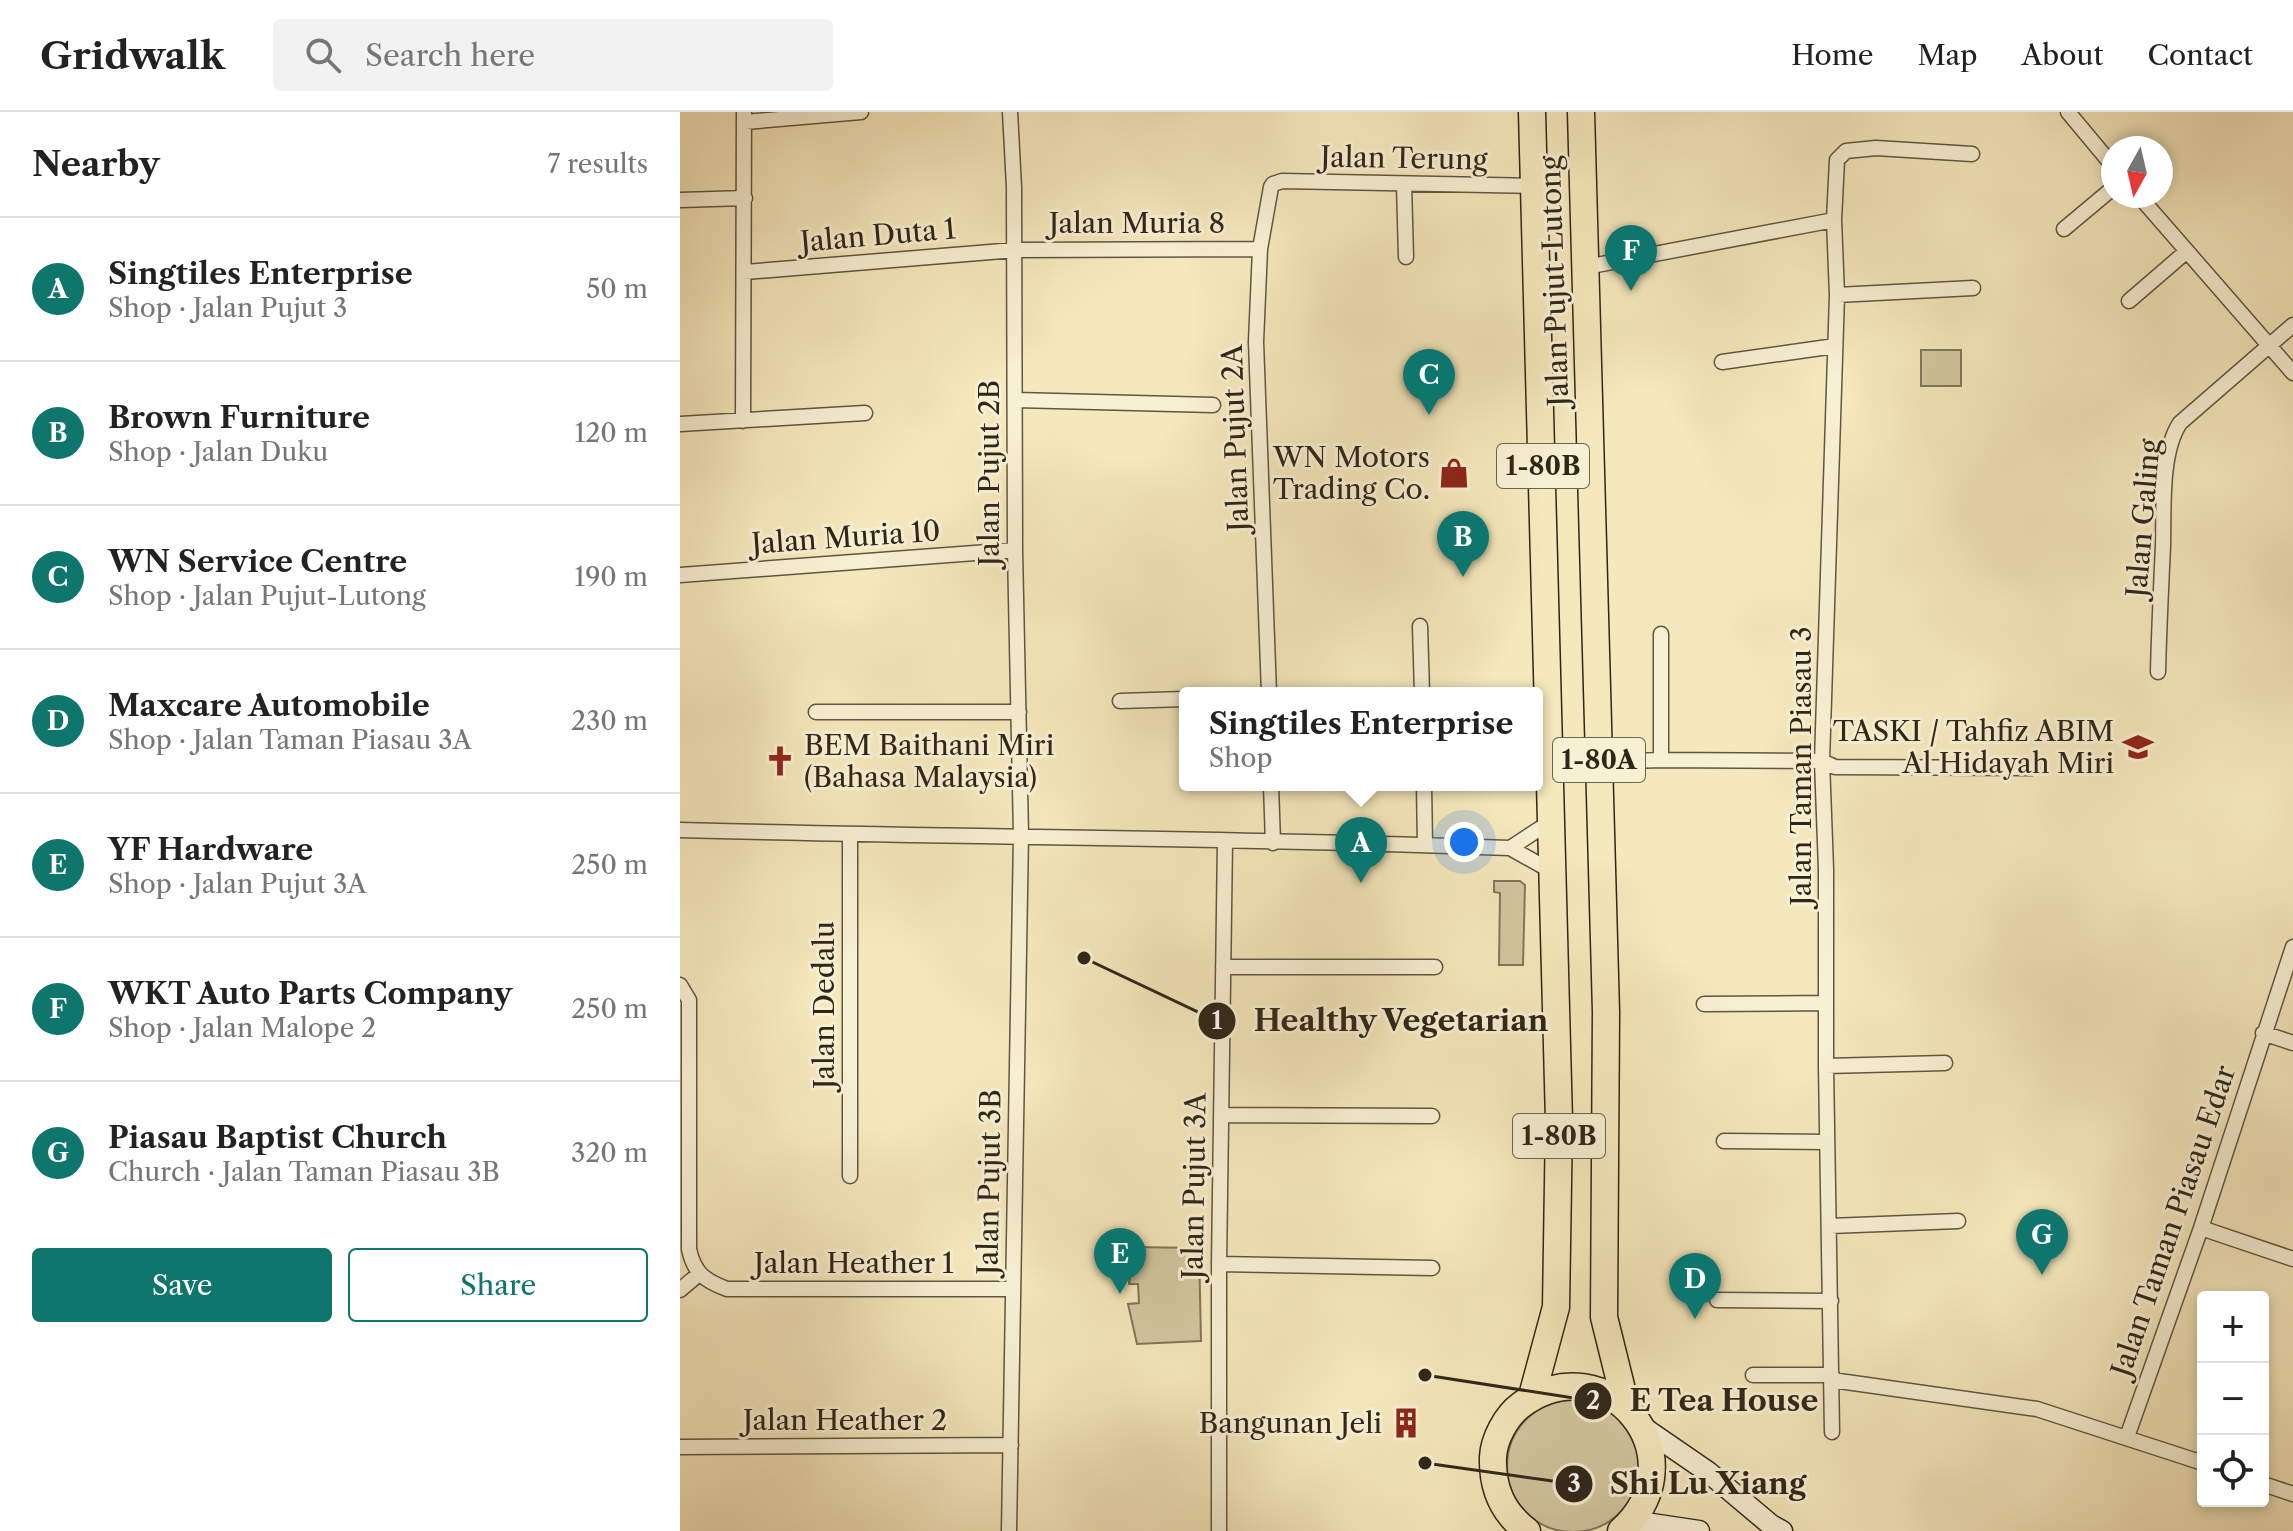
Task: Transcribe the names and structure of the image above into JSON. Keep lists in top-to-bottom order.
{
  "streets": {
    "highway": ["Jalan Pujut-Lutong", "1-80B", "1-80A"],
    "street": [
      "Jalan Terung",
      "Jalan Muria 8",
      "Jalan Duta 1",
      "Jalan Pujut 2A",
      "Jalan Pujut 2B",
      "Jalan Galing",
      "Jalan Muria 10",
      "Jalan Taman Piasau 3",
      "Jalan Dedalu",
      "Jalan Pujut 3B",
      "Jalan Pujut 3A",
      "Jalan Taman Piasau Edar",
      "Jalan Heather 1",
      "Jalan Heather 2"
    ]
  },
  "crossings": [
    ["Jalan Terung", "Jalan Pujut-Lutong"],
    ["Jalan Terung", "Jalan Pujut 2A"],
    ["Jalan Muria 8", "Jalan Duta 1"],
    ["Jalan Muria 8", "Jalan Pujut 2A"],
    ["Jalan Muria 8", "Jalan Pujut 2B"],
    ["Jalan Duta 1", "Jalan Pujut 2B"],
    ["Jalan Pujut 2B", "Jalan Muria 10"],
    ["Jalan Pujut 2B", "Jalan Pujut 3B"],
    ["Jalan Pujut 3B", "Jalan Heather 1"],
    ["Jalan Pujut 3B", "Jalan Heather 2"]
  ],
  "places": {
    "shop": ["WN Motors Trading Co."],
    "school or university": ["TASKI / Tahfiz ABIM Al Hidayah Miri"],
    "church": ["BEM Baithani Miri (Bahasa Malaysia)"],
    "other": ["Healthy Vegetarian", "E Tea House", "Shi Lu Xiang"],
    "building": ["Bangunan Jeli"]
  },
  "north": "bottom",
  "page": {
    "header": "Gridwalk",
    "search": "Search here",
    "nav": [
      "Home",
      "Map",
      "About",
      "Contact"
    ],
    "heading": ["Nearby", "7 results"],
    "list": [
      {
        "mark": "A",
        "name": "Singtiles Enterprise",
        "note": "Shop · Jalan Pujut 3",
        "value": "50 m"
      },
      {
        "mark": "B",
        "name": "Brown Furniture",
        "note": "Shop · Jalan Duku",
        "value": "120 m"
      },
      {
        "mark": "C",
        "name": "WN Service Centre",
        "note": "Shop · Jalan Pujut-Lutong",
        "value": "190 m"
      },
      {
        "mark": "D",
        "name": "Maxcare Automobile",
        "note": "Shop · Jalan Taman Piasau 3A",
        "value": "230 m"
      },
      {
        "mark": "E",
        "name": "YF Hardware",
        "note": "Shop · Jalan Pujut 3A",
        "value": "250 m"
      },
      {
        "mark": "F",
        "name": "WKT Auto Parts Company",
        "note": "Shop · Jalan Malope 2",
        "value": "250 m"
      },
      {
        "mark": "G",
        "name": "Piasau Baptist Church",
        "note": "Church · Jalan Taman Piasau 3B",
        "value": "320 m"
      }
    ],
    "pins": [
      "F",
      "C",
      "B",
      "A",
      "G",
      "E",
      "D"
    ],
    "popup": ["Singtiles Enterprise", "Shop"],
    "buttons": ["Save", "Share"],
    "map_buttons": ["+", "−"]
  }
}
